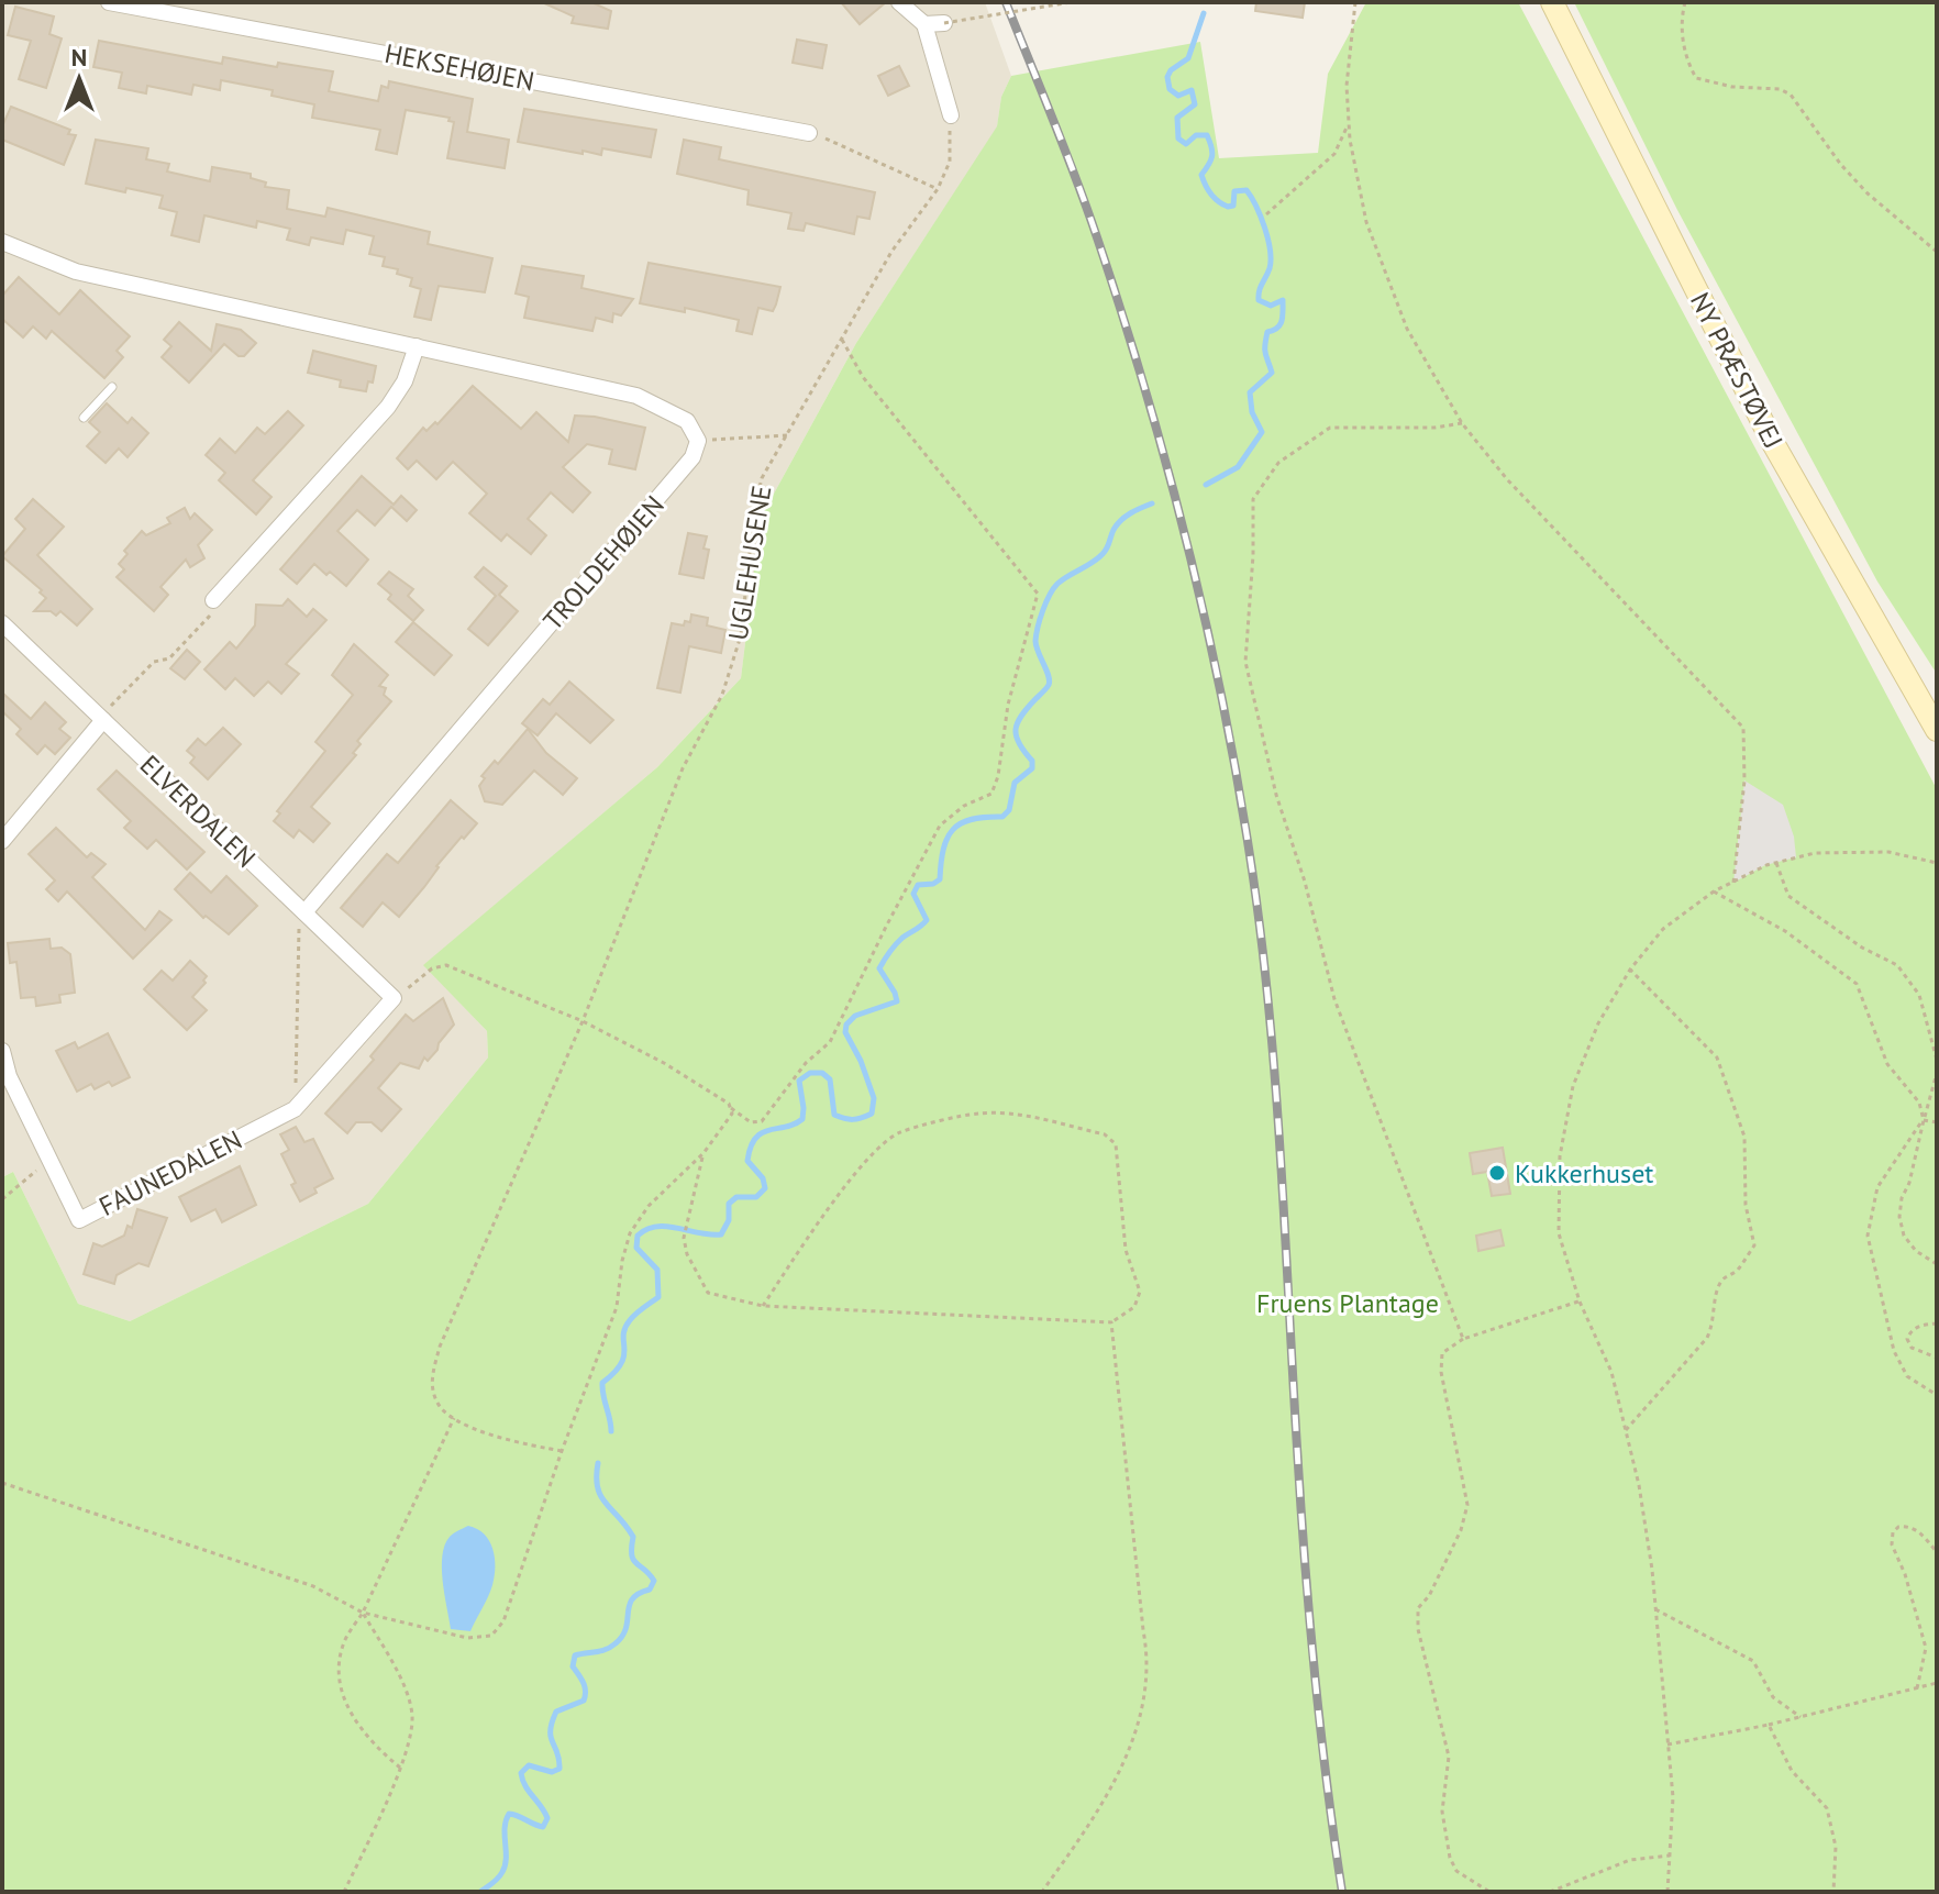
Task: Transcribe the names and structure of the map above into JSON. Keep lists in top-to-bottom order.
{
  "streets": {
    "street": [
      "HEKSEHØJEN",
      "NY PRÆSTØVEJ",
      "TROLDEHØJEN",
      "ELVERDALEN",
      "FAUNEDALEN"
    ],
    "path": ["UGLEHUSENE"]
  },
  "crossings": [
    ["TROLDEHØJEN", "ELVERDALEN"],
    ["ELVERDALEN", "FAUNEDALEN"]
  ],
  "parks": ["Fruens Plantage"],
  "places": ["Kukkerhuset"],
  "north": "top"
}
